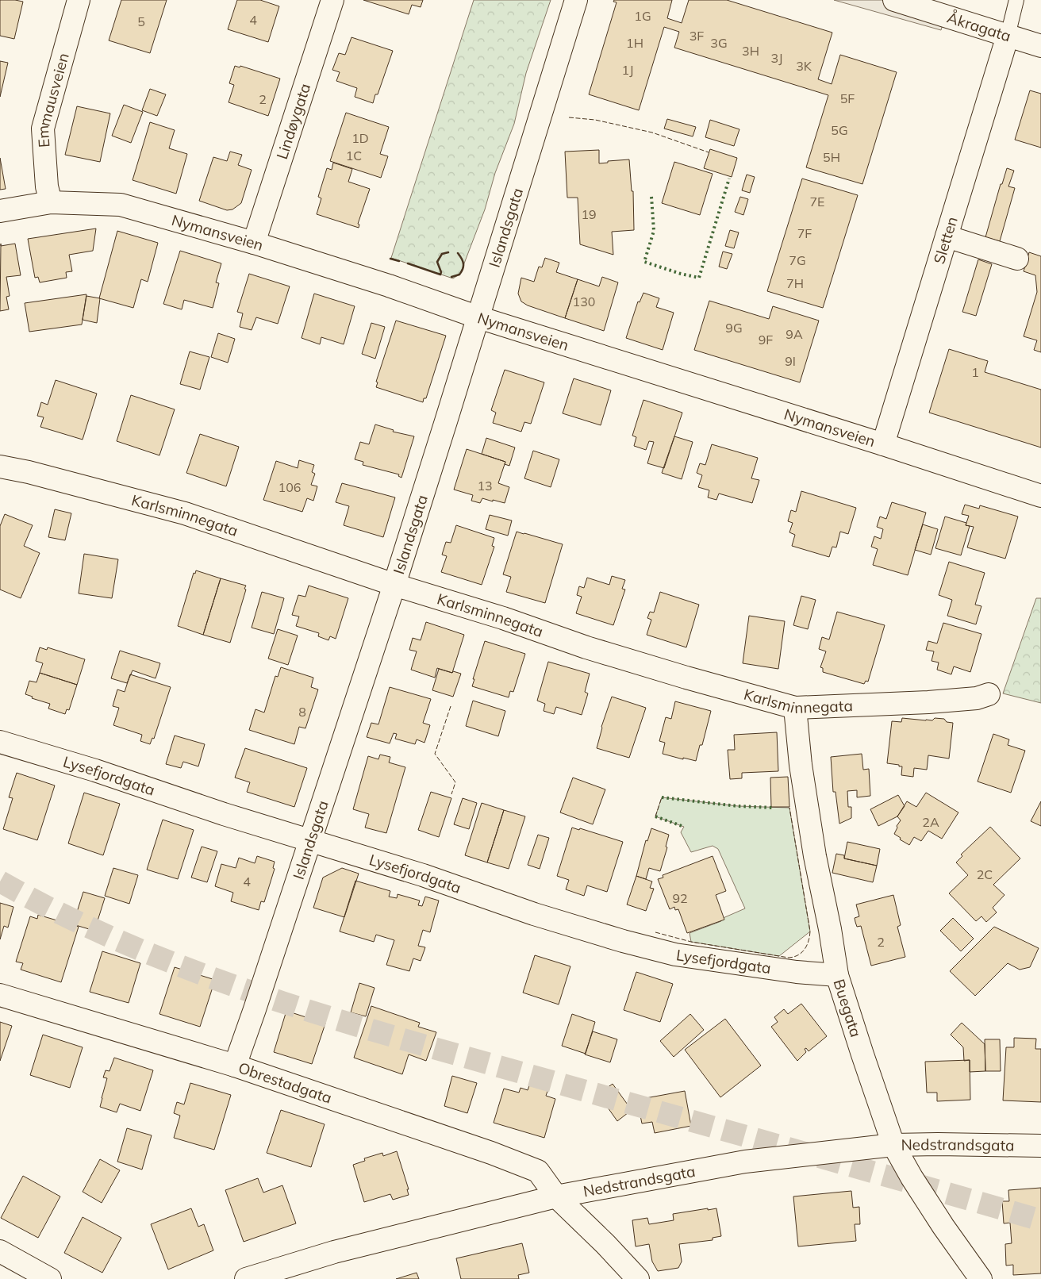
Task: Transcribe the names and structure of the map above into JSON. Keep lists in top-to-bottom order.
{
  "streets": {
    "street": [
      "Åkragata",
      "Emmausveien",
      "Lindøygata",
      "Islandsgata",
      "Nymansveien",
      "Sletten",
      "Karlsminnegata",
      "Lysefjordgata",
      "Buegata",
      "Obrestadgata",
      "Nedstrandsgata"
    ]
  },
  "crossings": [
    ["Åkragata", "Sletten"],
    ["Emmausveien", "Nymansveien"],
    ["Lindøygata", "Nymansveien"],
    ["Islandsgata", "Nymansveien"],
    ["Islandsgata", "Karlsminnegata"],
    ["Islandsgata", "Lysefjordgata"],
    ["Islandsgata", "Obrestadgata"],
    ["Nymansveien", "Sletten"],
    ["Karlsminnegata", "Buegata"],
    ["Lysefjordgata", "Buegata"],
    ["Buegata", "Nedstrandsgata"],
    ["Obrestadgata", "Nedstrandsgata"]
  ],
  "house_numbers": [
    "1G",
    "4",
    "5",
    "3F",
    "1H",
    "3G",
    "3H",
    "3J",
    "3K",
    "1J",
    "5F",
    "2",
    "5G",
    "1D",
    "1C",
    "5H",
    "7E",
    "19",
    "7F",
    "7G",
    "7H",
    "130",
    "9G",
    "9A",
    "9F",
    "9I",
    "1",
    "13",
    "106",
    "8",
    "2A",
    "2C",
    "4",
    "92",
    "2"
  ]
}
